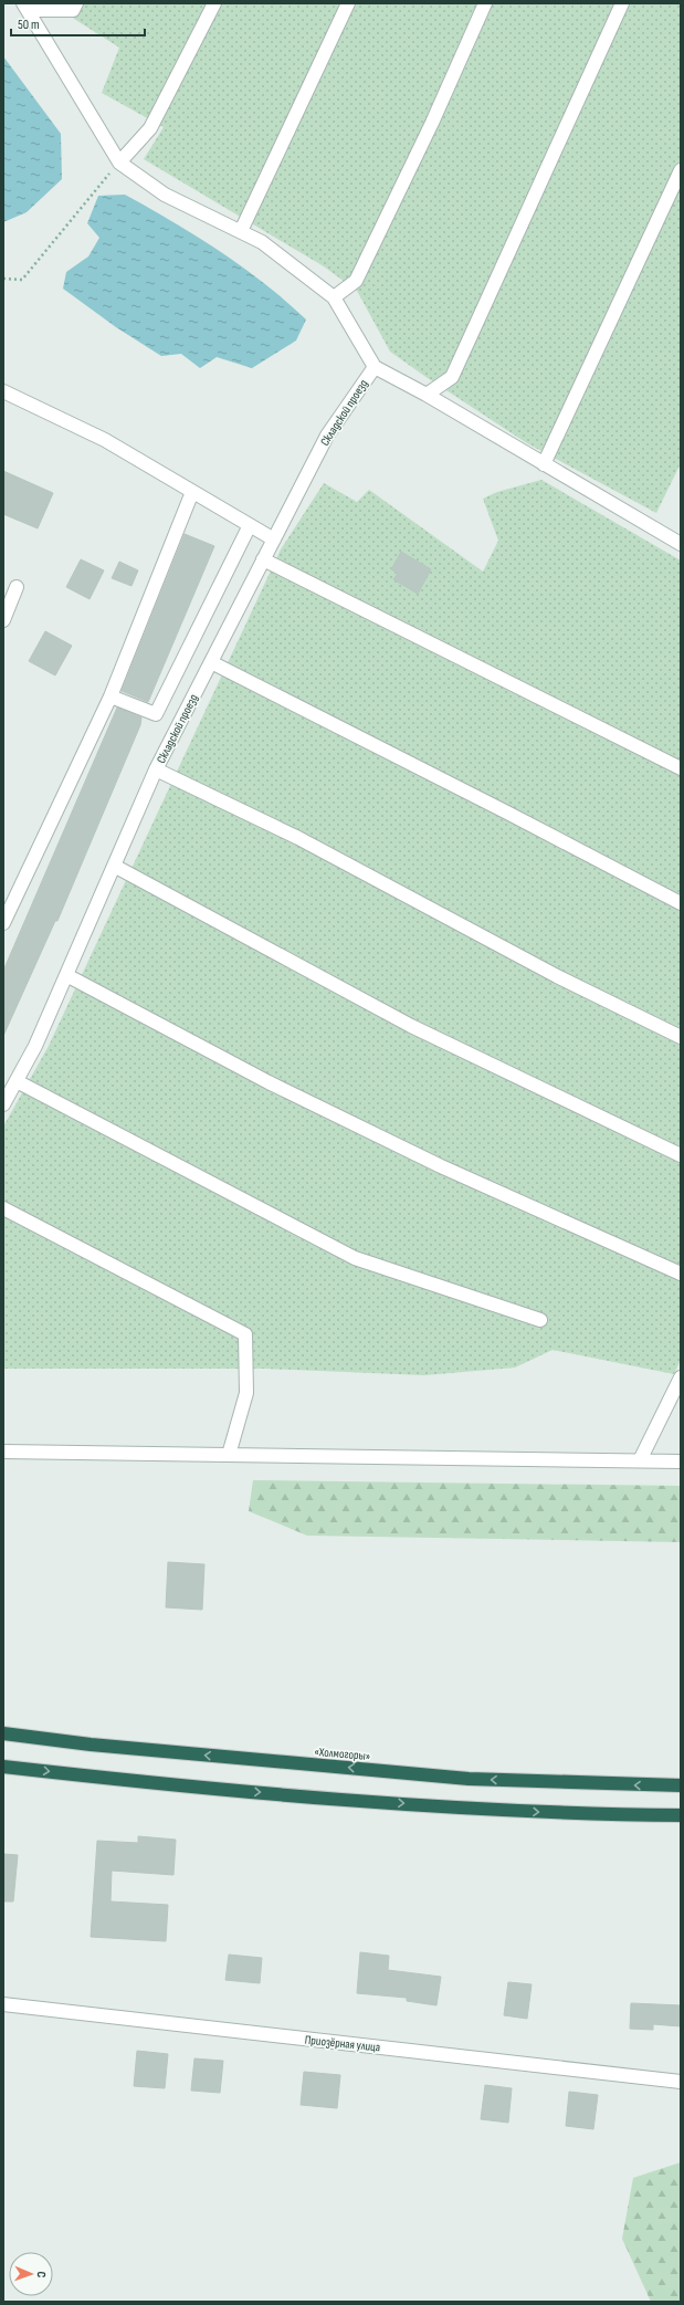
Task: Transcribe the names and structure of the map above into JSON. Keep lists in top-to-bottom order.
{
  "streets": {
    "highway": ["«Холмогоры»"],
    "street": ["Складской проезд", "Приозёрная улица"]
  },
  "scale_bar": "50 m",
  "north": "right"
}
